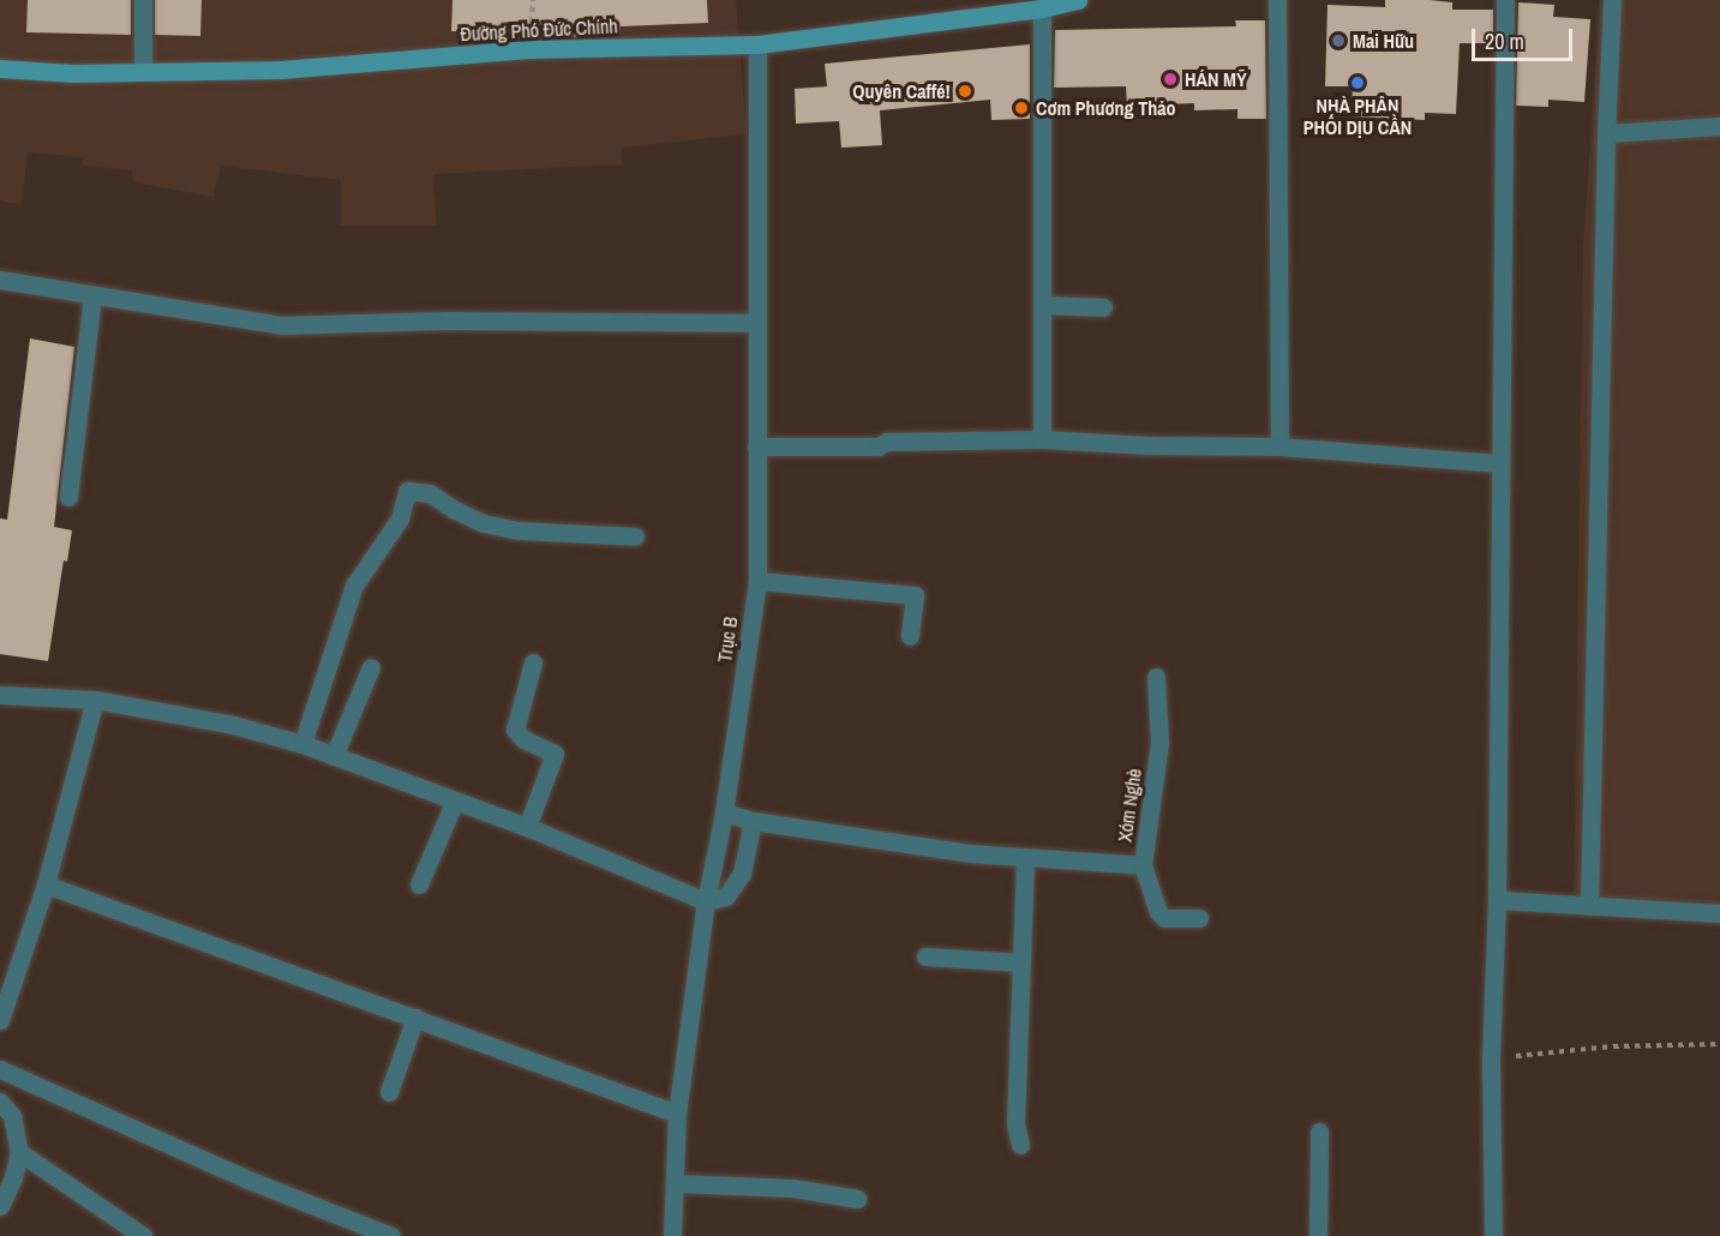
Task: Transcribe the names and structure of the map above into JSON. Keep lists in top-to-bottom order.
{
  "streets": {
    "main road": ["Đường Phó Đức Chính"],
    "street": ["Trục B", "Xóm Nghè"]
  },
  "crossings": [
    ["Đường Phó Đức Chính", "Trục B"],
    ["Trục B", "Xóm Nghè"]
  ],
  "places": [
    "Mai Hữu",
    "HÁN MỸ",
    "NHÀ PHÂN PHỐI DỊU CẦN",
    "Quyên Caffé!",
    "Cơm Phương Thảo"
  ],
  "scale_bar": "20 m"
}
